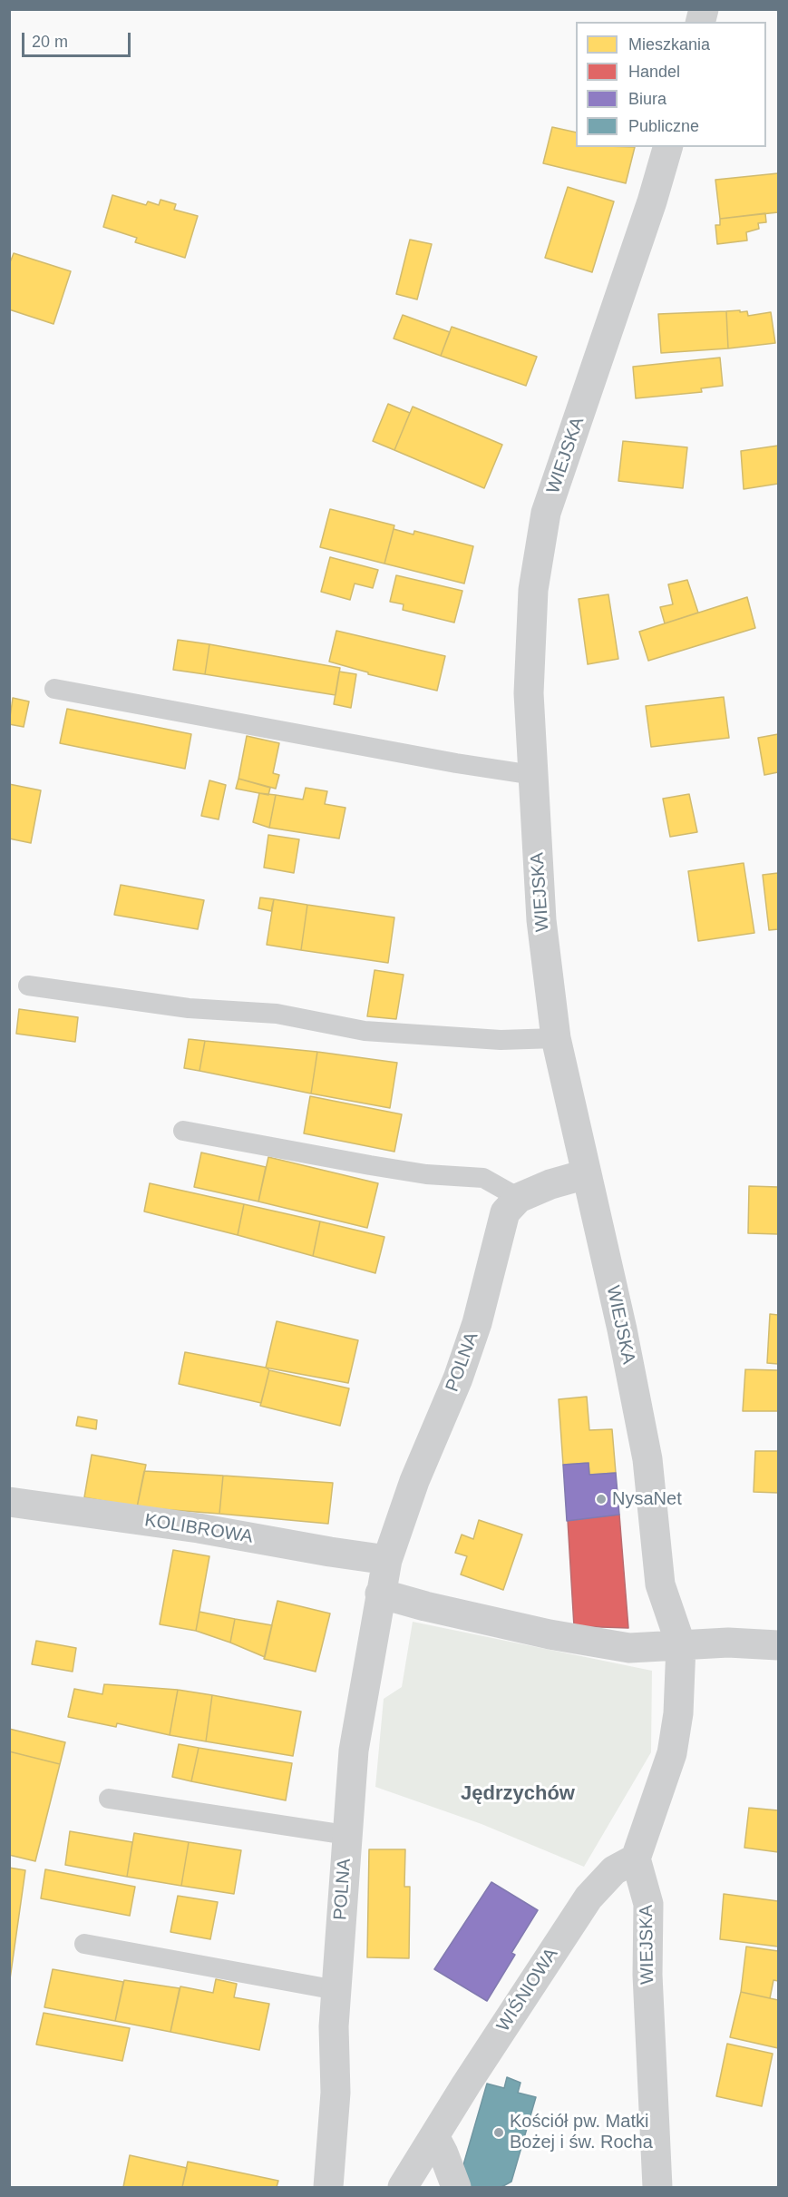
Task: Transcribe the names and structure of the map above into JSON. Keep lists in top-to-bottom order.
{
  "streets": {
    "street": [
      "WIEJSKA",
      "POLNA",
      "KOLIBROWA",
      "WIŚNIOWA"
    ]
  },
  "crossings": [
    ["WIEJSKA", "POLNA"],
    ["WIEJSKA", "WIŚNIOWA"],
    ["POLNA", "KOLIBROWA"]
  ],
  "districts": ["Jędrzychów"],
  "places": ["NysaNet", "Kościół pw. Matki Bożej i św. Rocha"],
  "legend": [
    "Mieszkania",
    "Handel",
    "Biura",
    "Publiczne"
  ],
  "scale_bar": "20 m"
}
